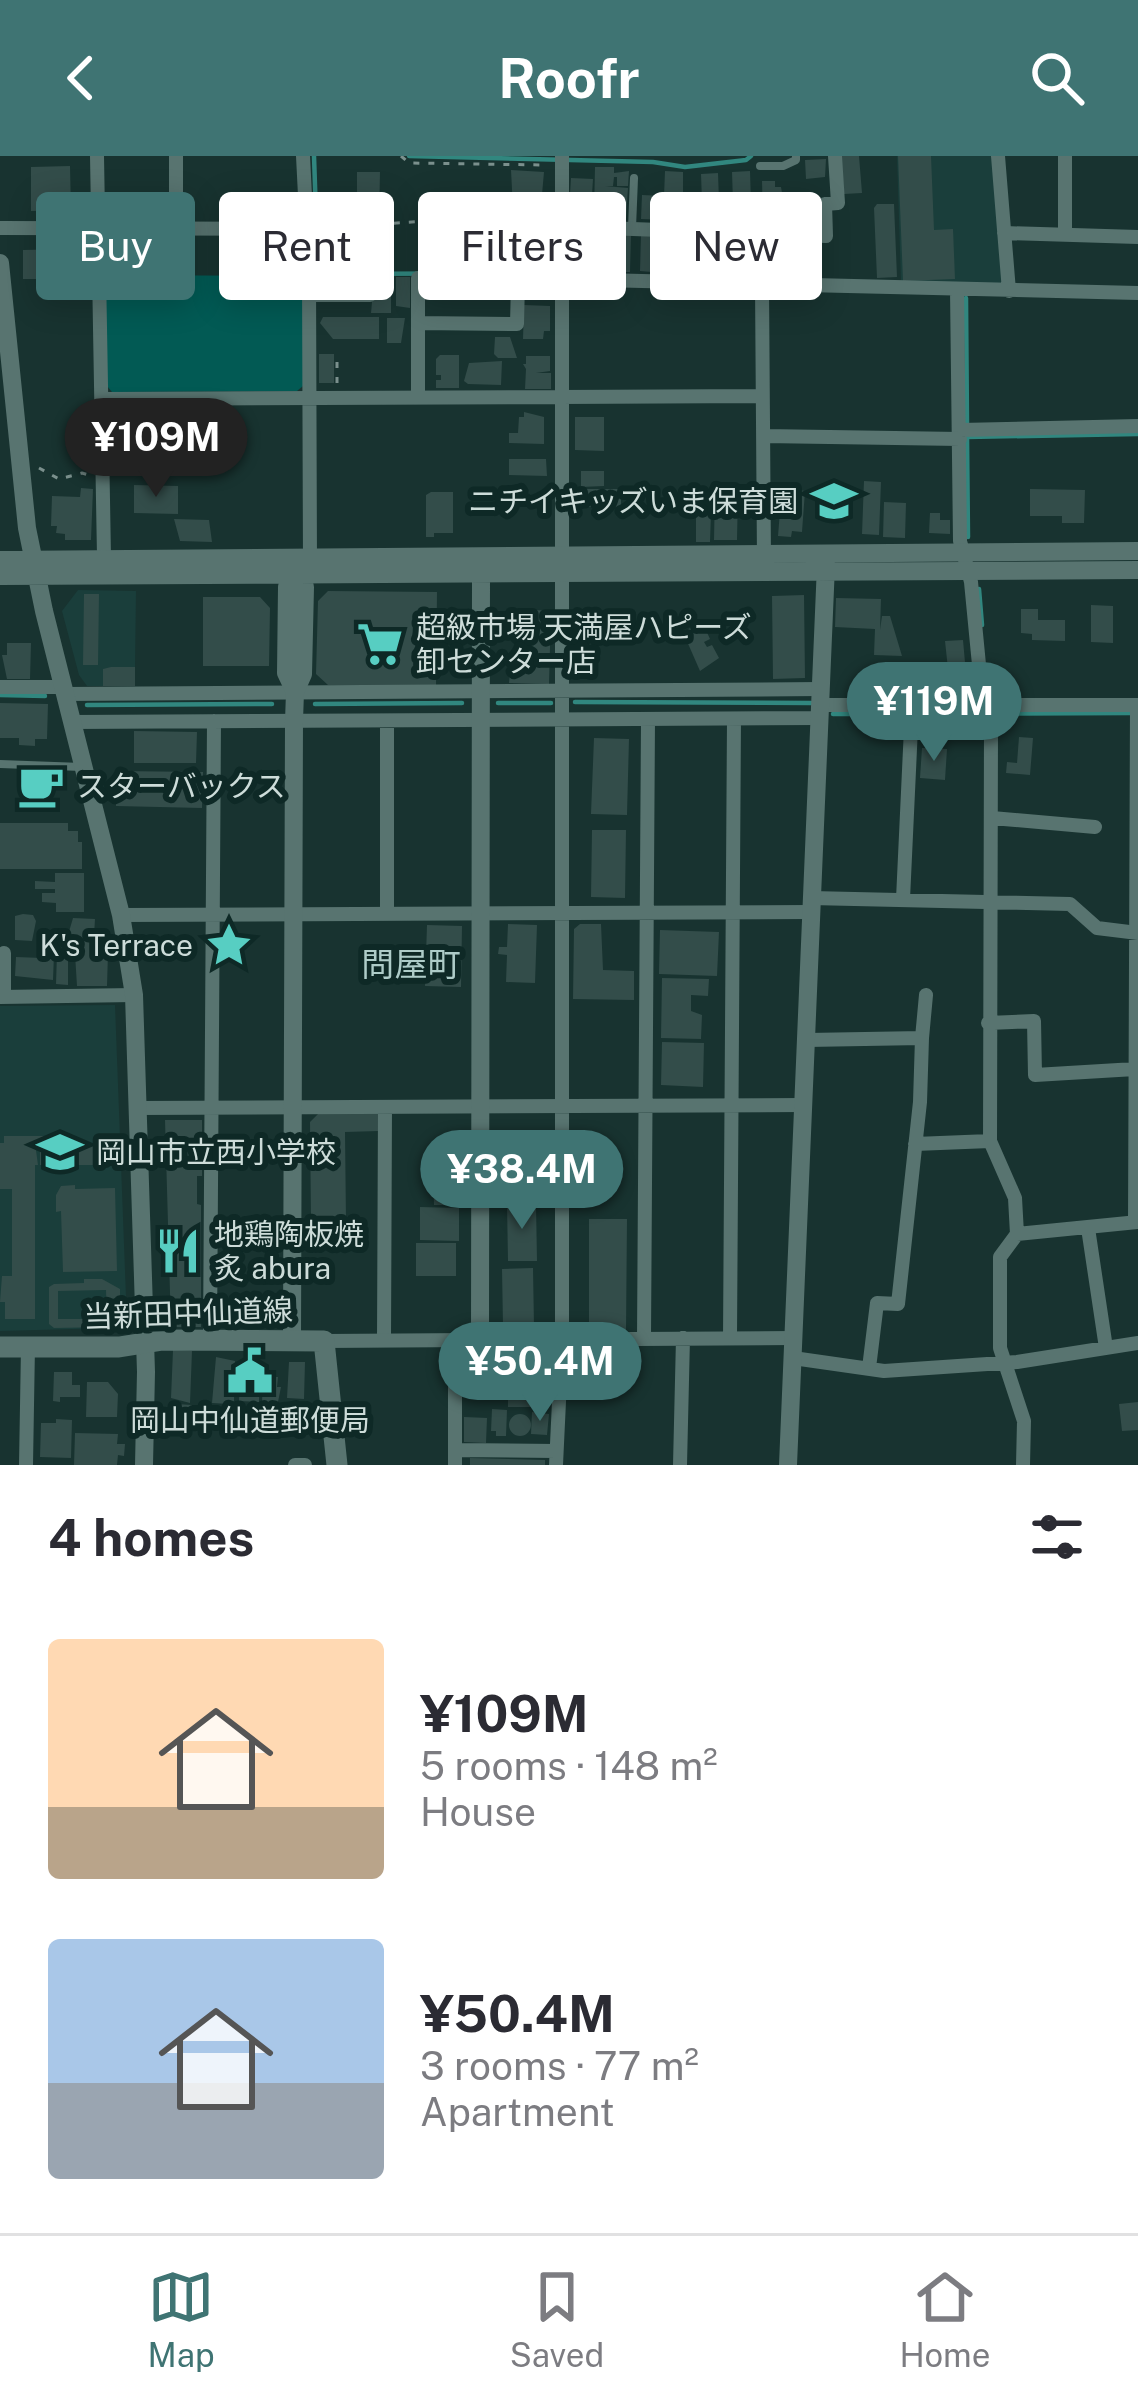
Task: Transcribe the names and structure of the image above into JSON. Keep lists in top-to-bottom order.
{
  "streets": {
    "main road": ["当新田中仙道線"]
  },
  "districts": ["問屋町"],
  "places": {
    "school or university": ["ニチイキッズいま保育園", "岡山市立西小学校"],
    "supermarket": ["超級市場 天満屋ハピーズ 卸センター店"],
    "cafe": ["スターバックス"],
    "place": ["K's Terrace"],
    "restaurant": ["地鶏陶板焼 炙 abura"],
    "public building": ["岡山中仙道郵便局"]
  },
  "page": {
    "header": "Roofr",
    "chip": [
      "Buy",
      "Rent",
      "Filters",
      "New"
    ],
    "price": [
      "¥109M",
      "¥119M",
      "¥38.4M",
      "¥50.4M"
    ],
    "heading": "4 homes",
    "list": [
      {
        "name": "¥109M",
        "note": "5 rooms · 148 m² · House"
      },
      {
        "name": "¥50.4M",
        "note": "3 rooms · 77 m² · Apartment"
      }
    ],
    "tabs": ["Map", "Saved", "Home"]
  }
}
